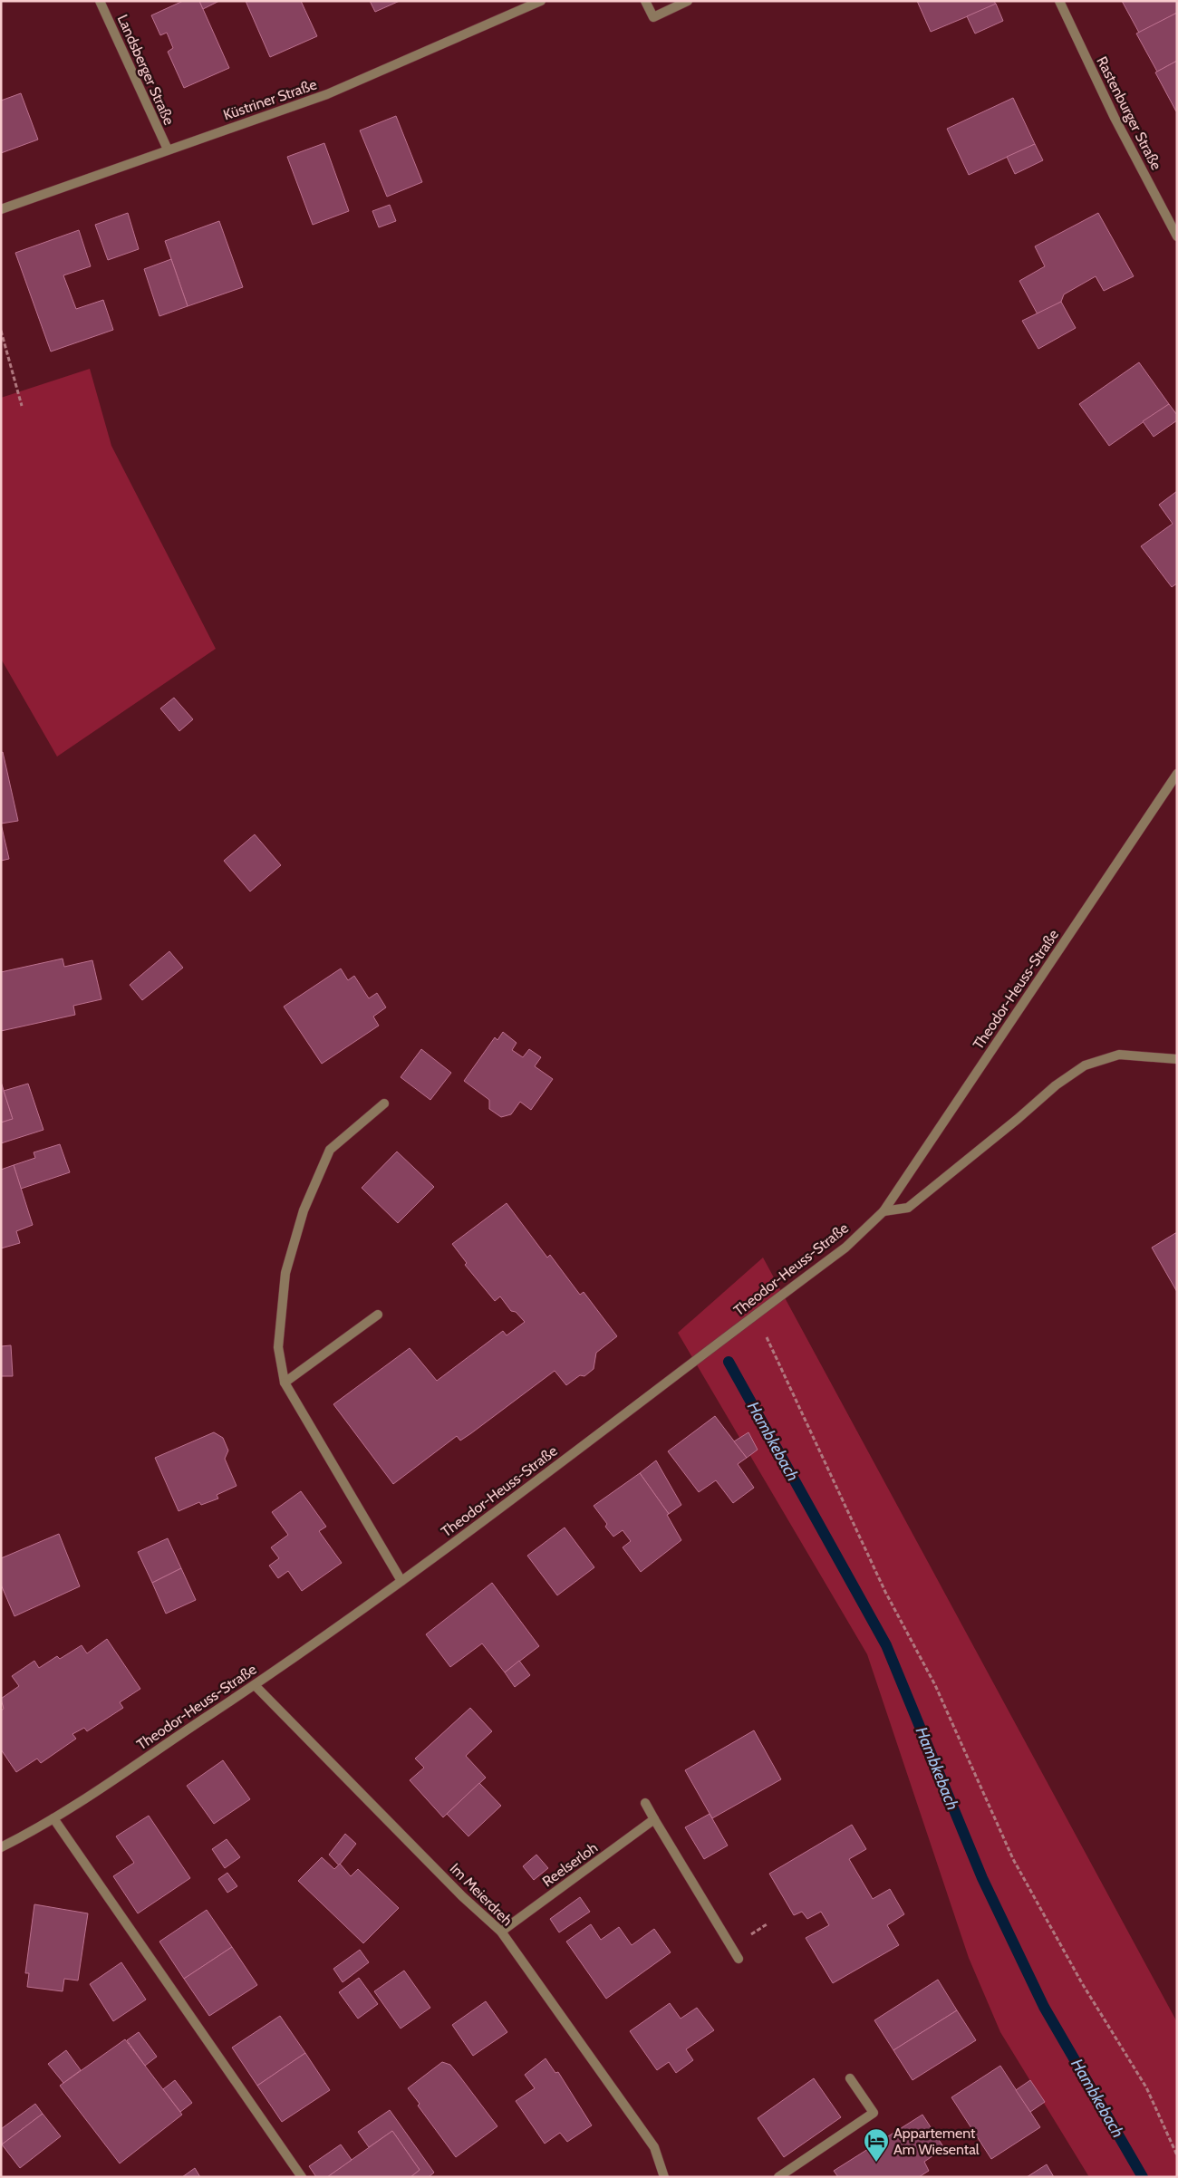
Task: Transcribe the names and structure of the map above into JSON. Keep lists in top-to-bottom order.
{
  "streets": {
    "street": [
      "Landsberger Straße",
      "Küstriner Straße",
      "Rastenburger Straße",
      "Theodor-Heuss-Straße",
      "Reelserloh",
      "Im Meierdreh"
    ]
  },
  "crossings": [
    ["Landsberger Straße", "Küstriner Straße"],
    ["Theodor-Heuss-Straße", "Im Meierdreh"],
    ["Reelserloh", "Im Meierdreh"]
  ],
  "water": ["Hambkebach"],
  "places": {
    "hotel": ["Appartement Am Wiesental"]
  }
}
